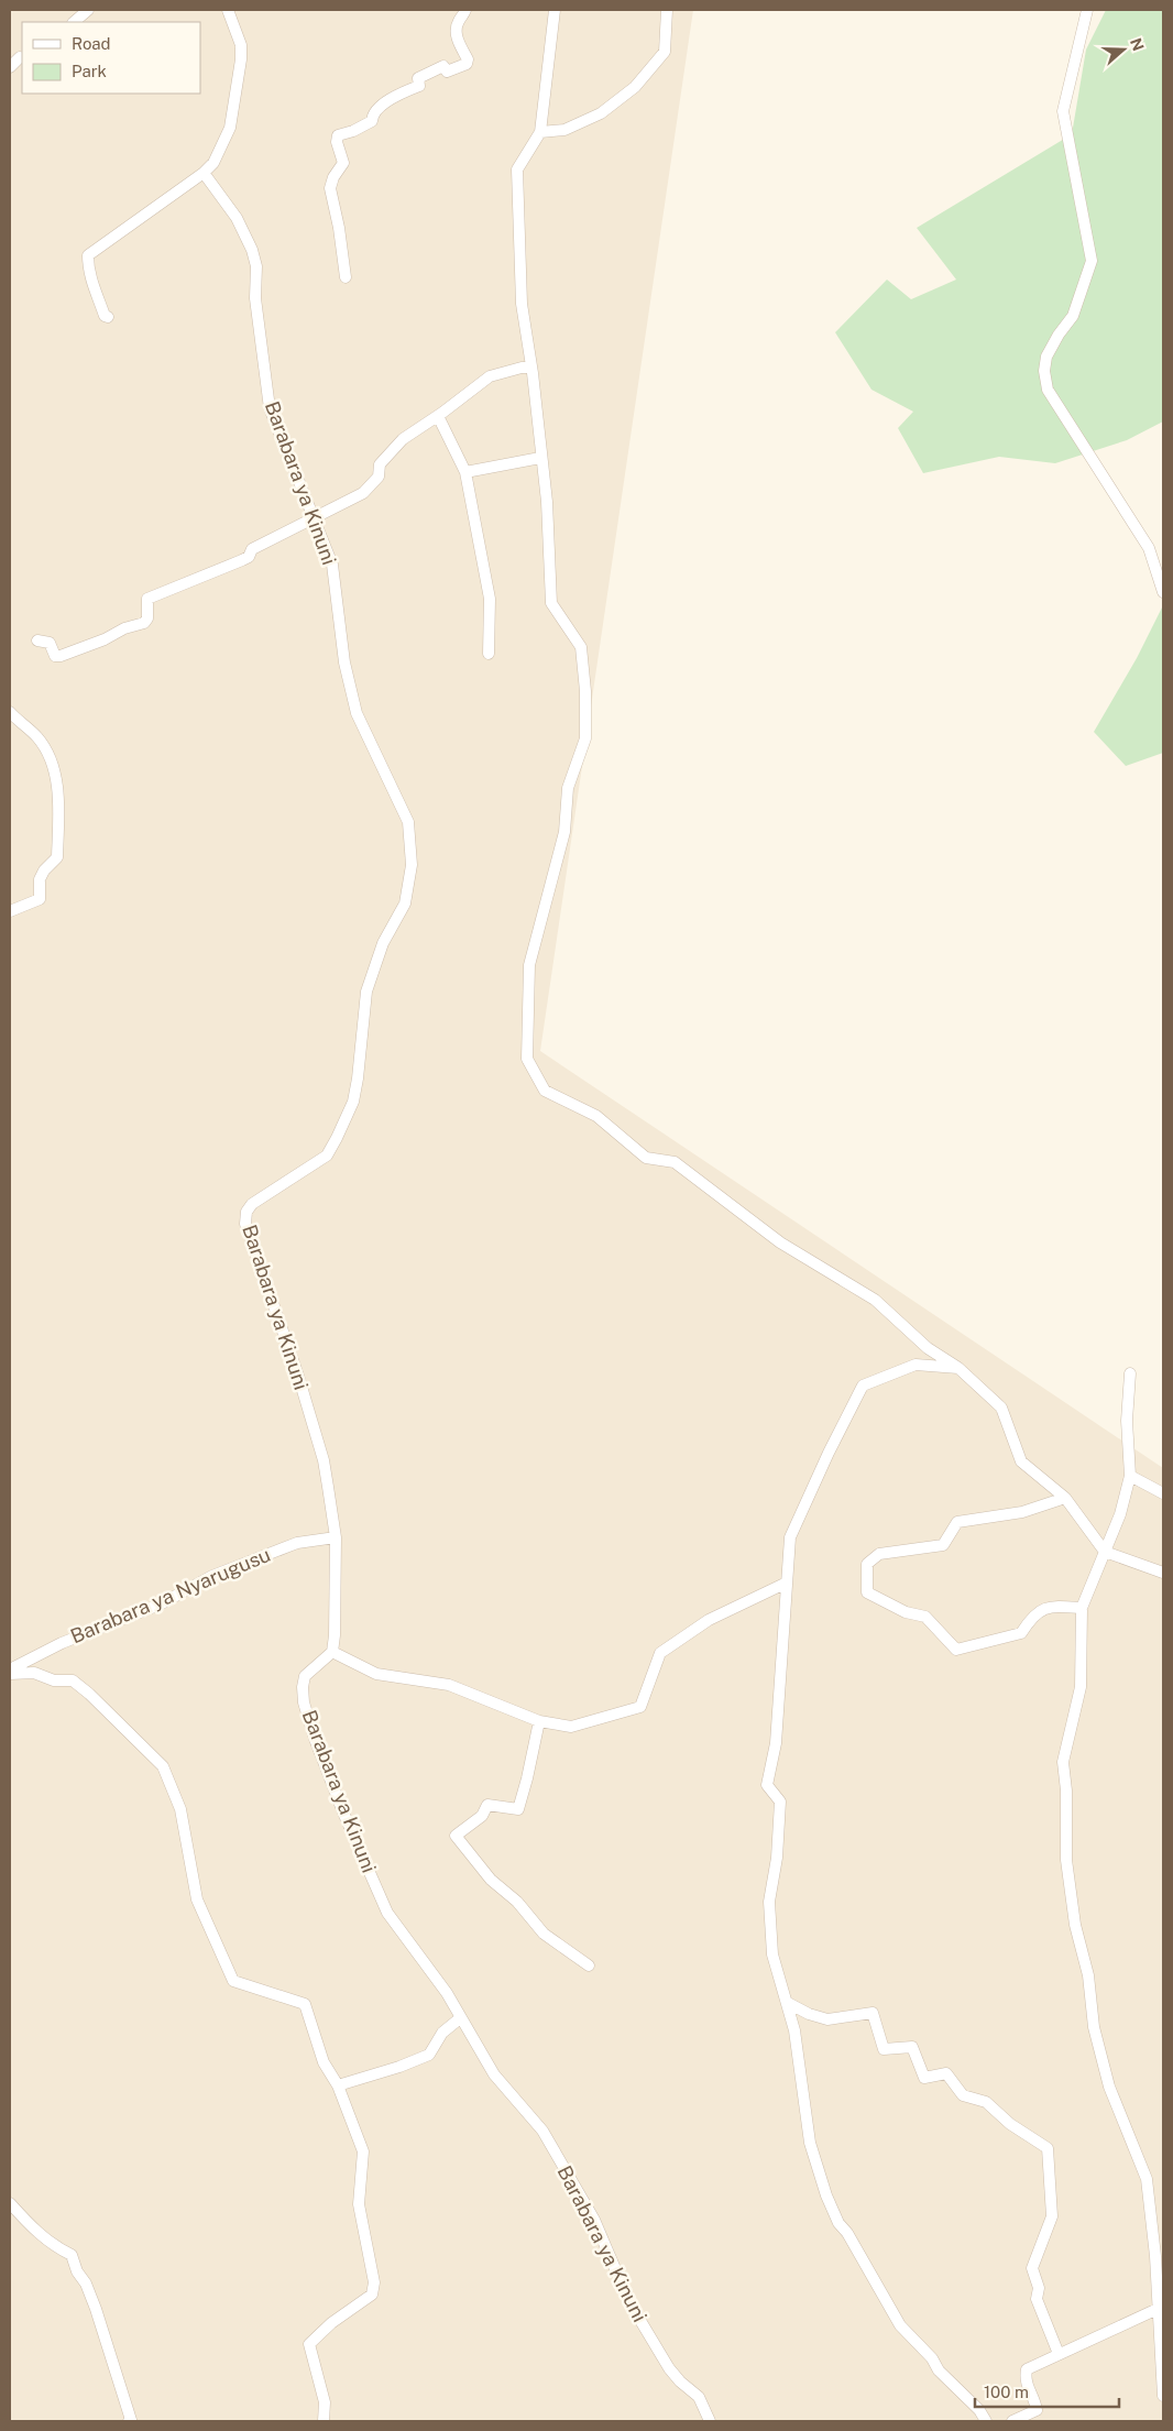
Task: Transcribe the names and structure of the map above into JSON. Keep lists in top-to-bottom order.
{
  "streets": {
    "street": ["Barabara ya Kinuni", "Barabara ya Nyarugusu"]
  },
  "crossings": [
    ["Barabara ya Kinuni", "Barabara ya Nyarugusu"]
  ],
  "legend": ["Road", "Park"],
  "scale_bar": "100 m",
  "north": "right"
}
